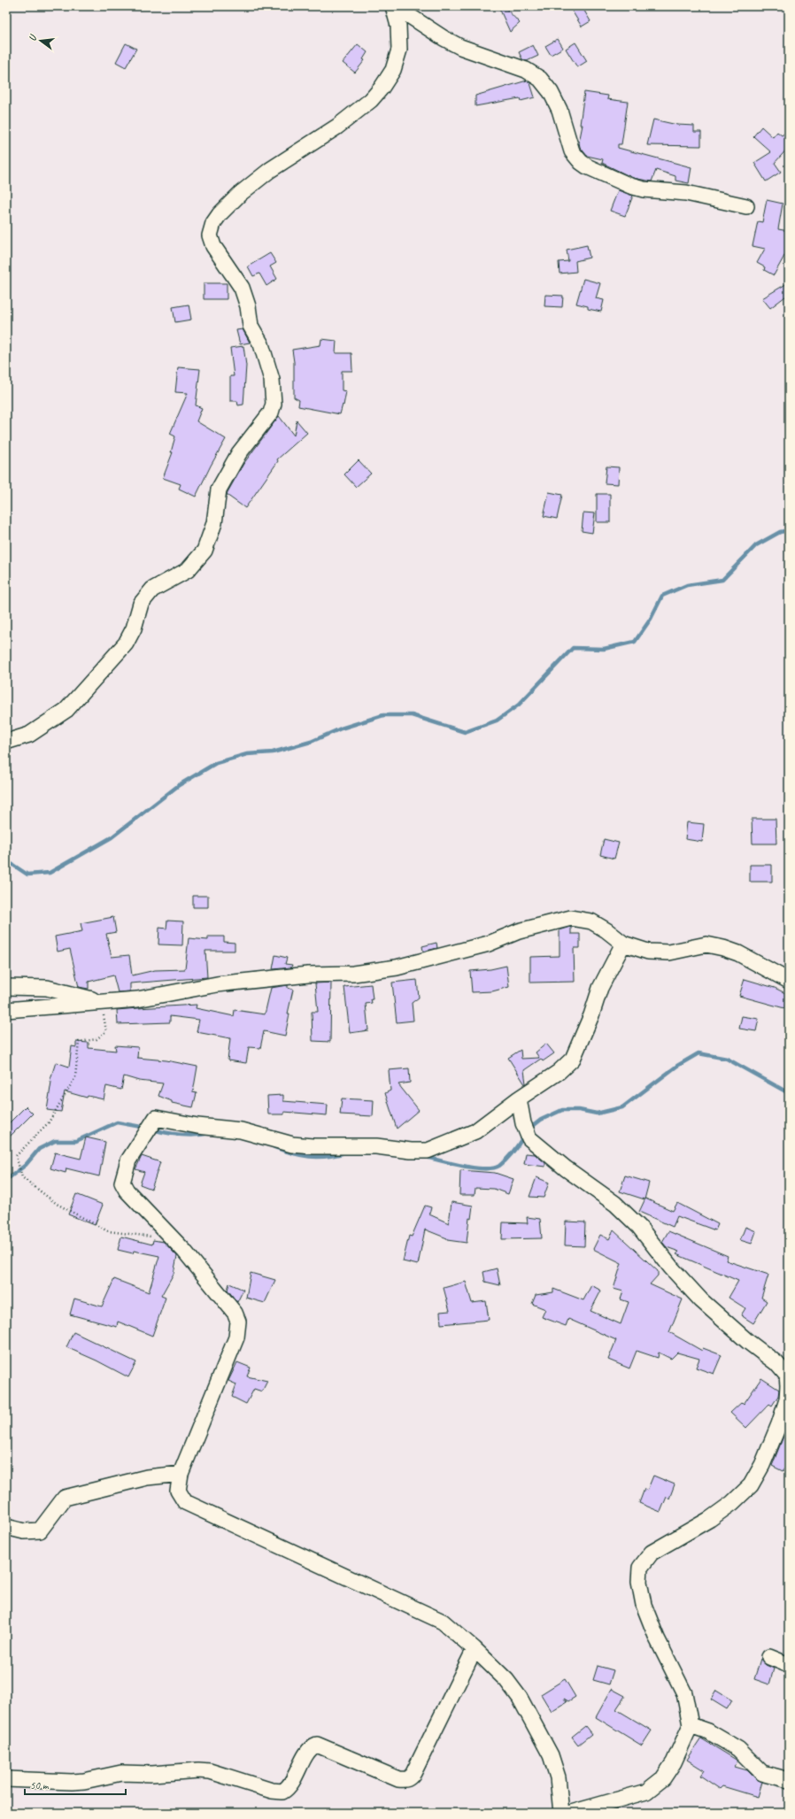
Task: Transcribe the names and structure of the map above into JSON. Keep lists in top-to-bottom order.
{
  "scale_bar": "50 m",
  "north": "left"
}
